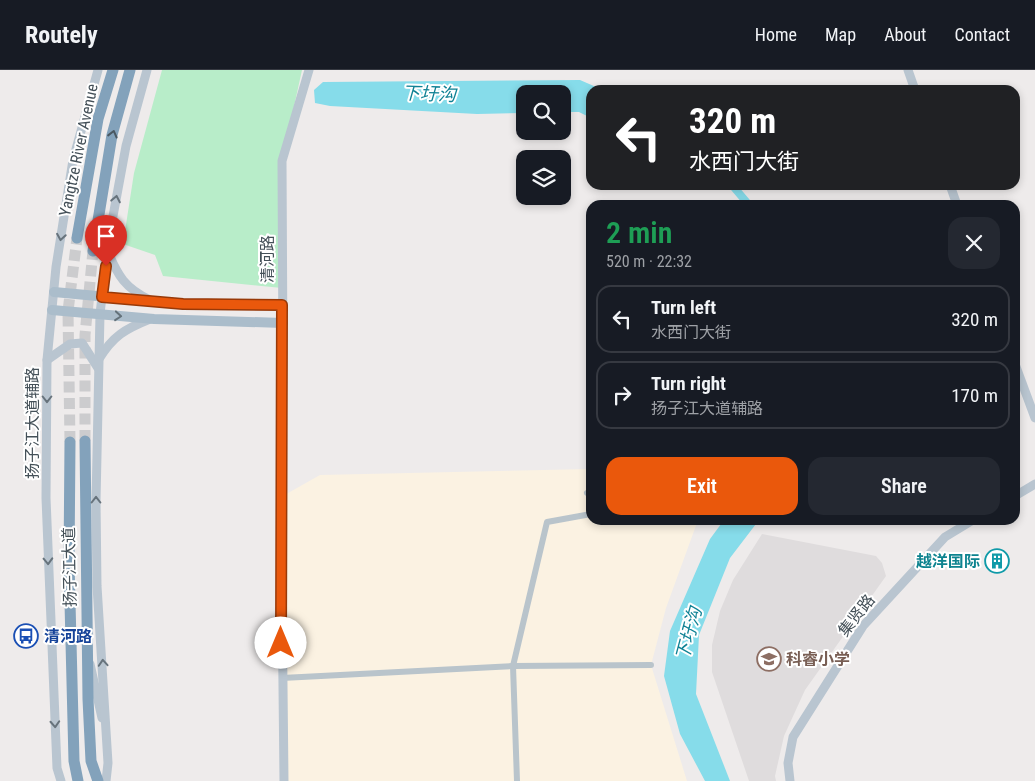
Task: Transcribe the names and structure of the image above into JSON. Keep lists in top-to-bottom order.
{
  "streets": {
    "highway": ["Yangtze River Avenue", "扬子江大道"],
    "main road": ["清河路", "扬子江大道辅路", "集贤路"]
  },
  "water": ["下圩沟"],
  "places": {
    "building": ["越洋国际"],
    "bus stop": ["清河路"],
    "school or university": ["科睿小学"]
  },
  "page": {
    "header": "Routely",
    "nav": [
      "Home",
      "Map",
      "About",
      "Contact"
    ],
    "turn": ["320 m", "水西门大街"],
    "heading": ["2 min", "520 m · 22:32"],
    "list": [
      {
        "name": "Turn left",
        "note": "水西门大街",
        "value": "320 m"
      },
      {
        "name": "Turn right",
        "note": "扬子江大道辅路",
        "value": "170 m"
      }
    ],
    "buttons": ["Exit", "Share"]
  }
}
